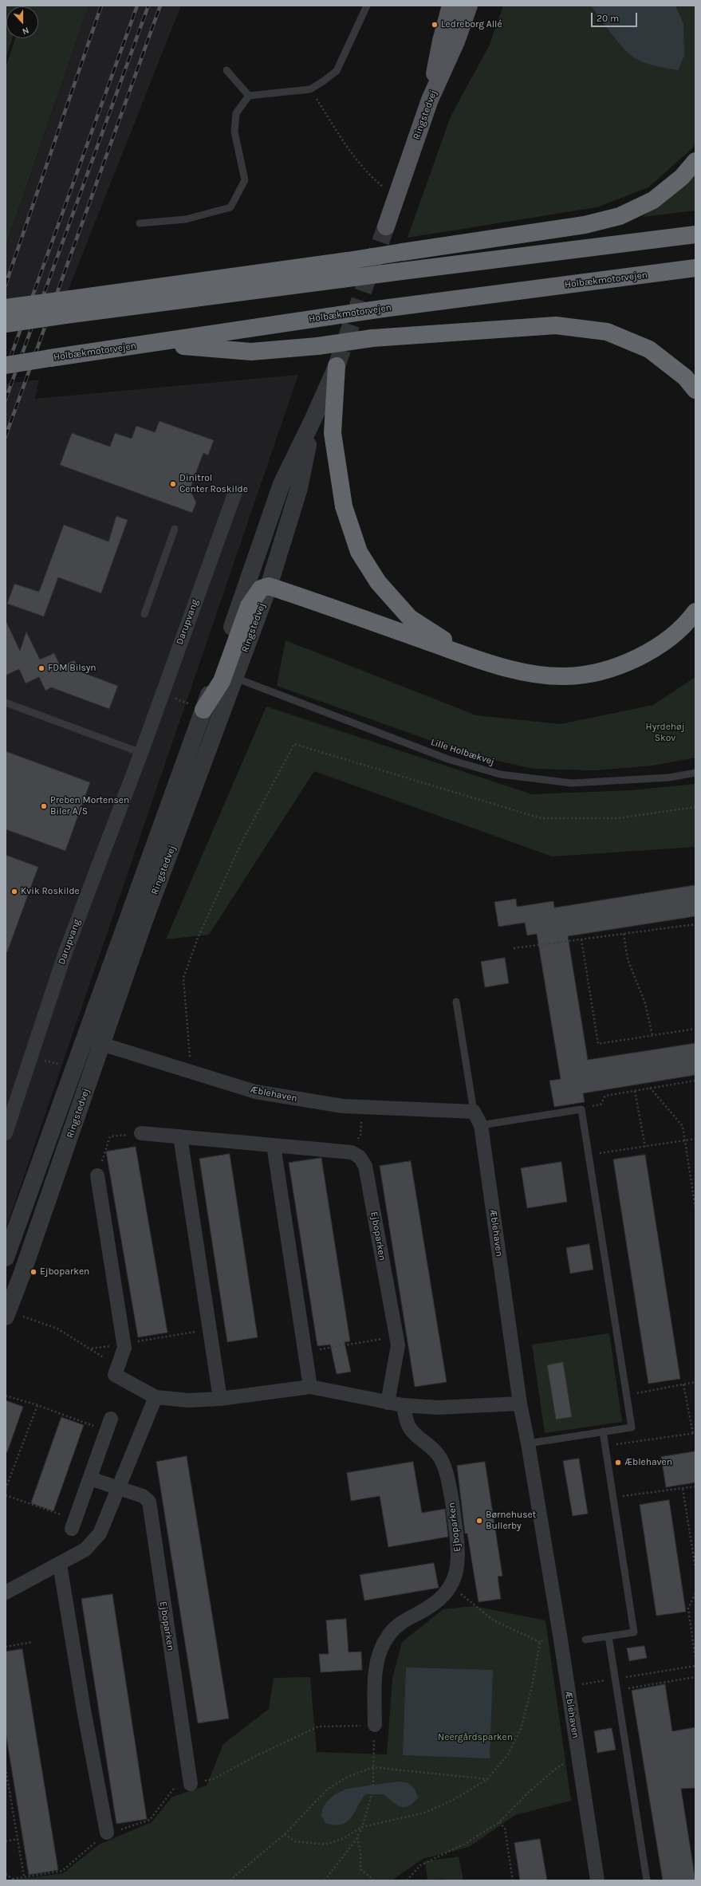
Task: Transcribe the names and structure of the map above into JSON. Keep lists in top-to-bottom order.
{
  "streets": {
    "highway": ["Holbækmotorvejen"],
    "main road": ["Ringstedvej"],
    "street": ["Darupvang", "Æblehaven", "Ejboparken"],
    "lane": ["Lille Holbækvej"]
  },
  "crossings": [
    ["Ringstedvej", "Lille Holbækvej"],
    ["Ringstedvej", "Æblehaven"]
  ],
  "parks": ["Hyrdehøj Skov", "Neergårdsparken"],
  "places": [
    "Ledreborg Allé",
    "Dinitrol Center Roskilde",
    "FDM Bilsyn",
    "Preben Mortensen Biler A/S",
    "Kvik Roskilde",
    "Ejboparken",
    "Æblehaven",
    "Børnehuset Bullerby"
  ],
  "scale_bar": "20 m",
  "north": "bottom"
}
